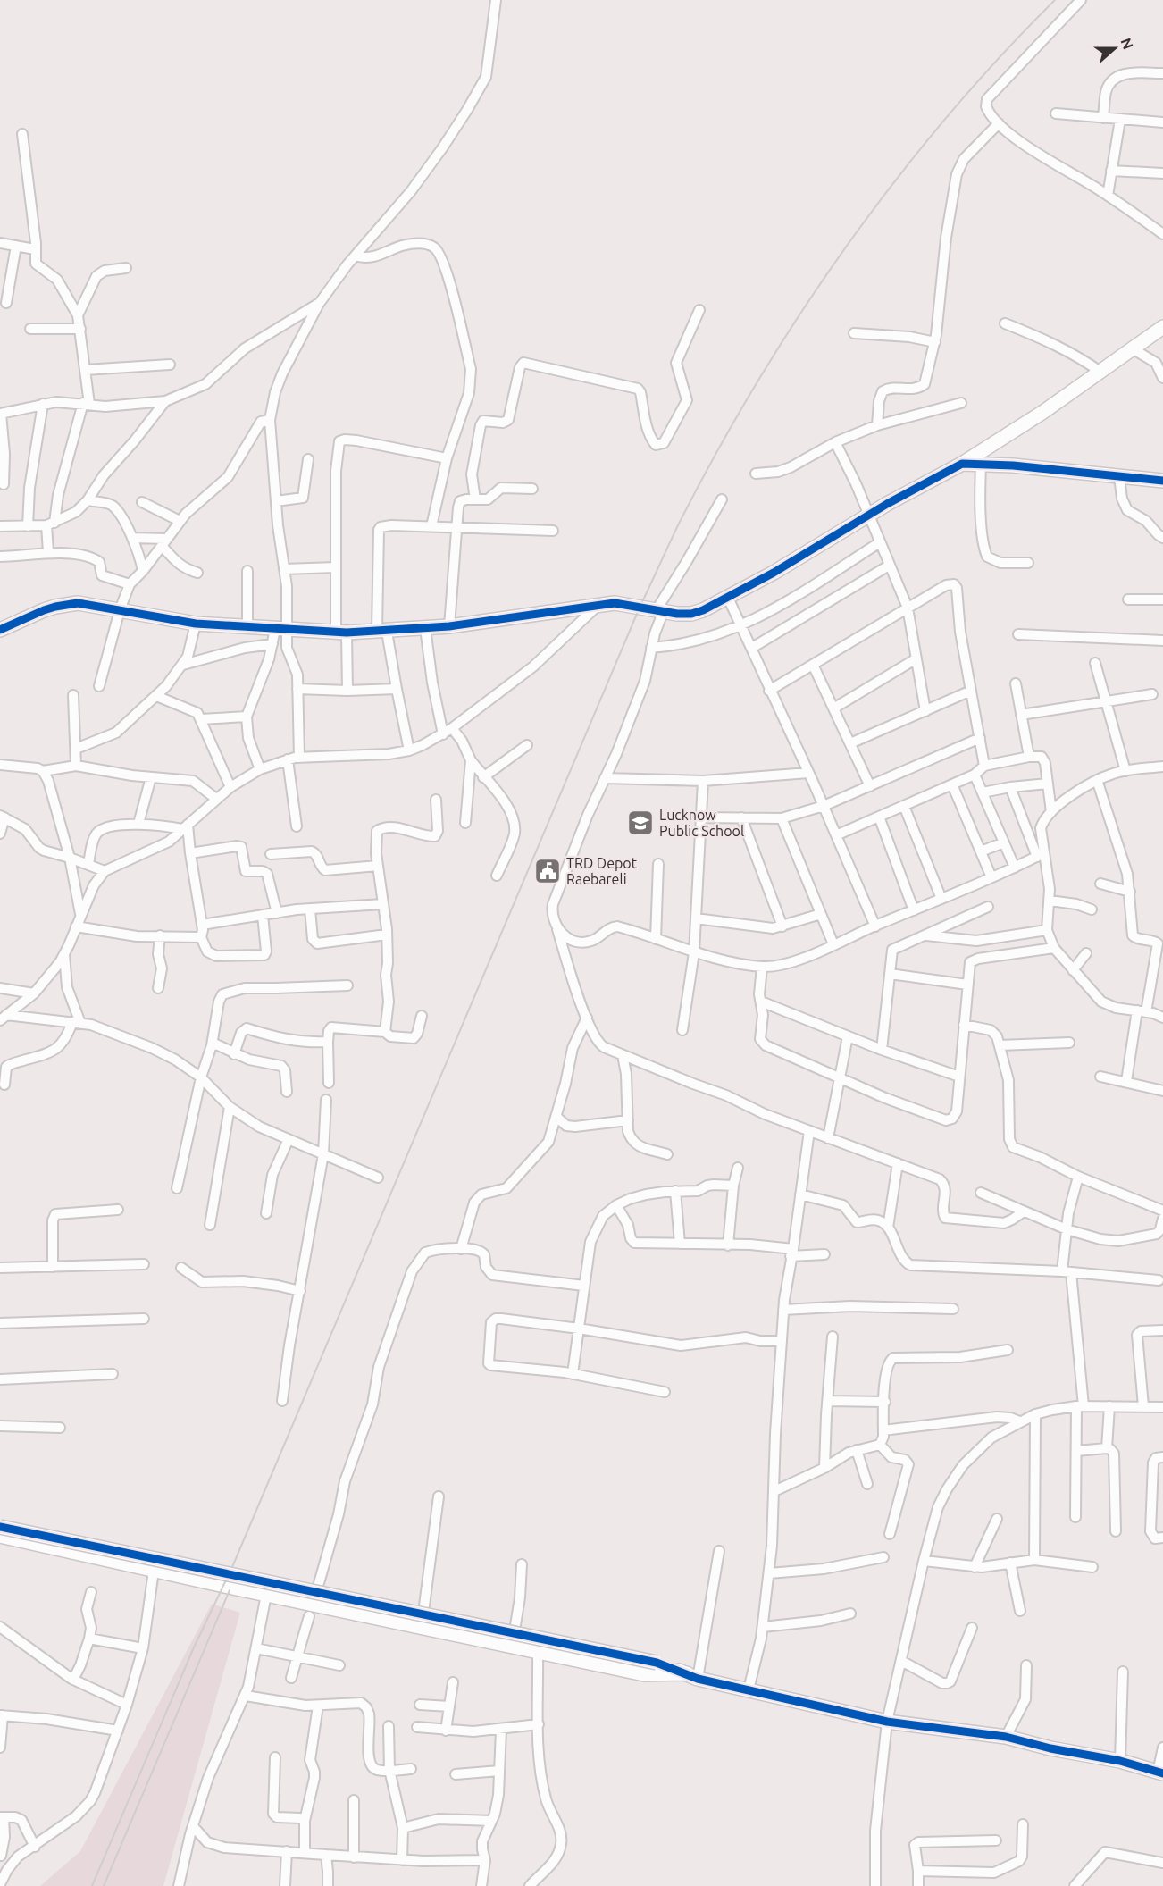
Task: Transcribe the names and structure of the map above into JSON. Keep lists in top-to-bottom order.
{
  "places": {
    "school or university": ["Lucknow Public School"],
    "public building": ["TRD Depot Raebareli"]
  },
  "north": "right"
}
